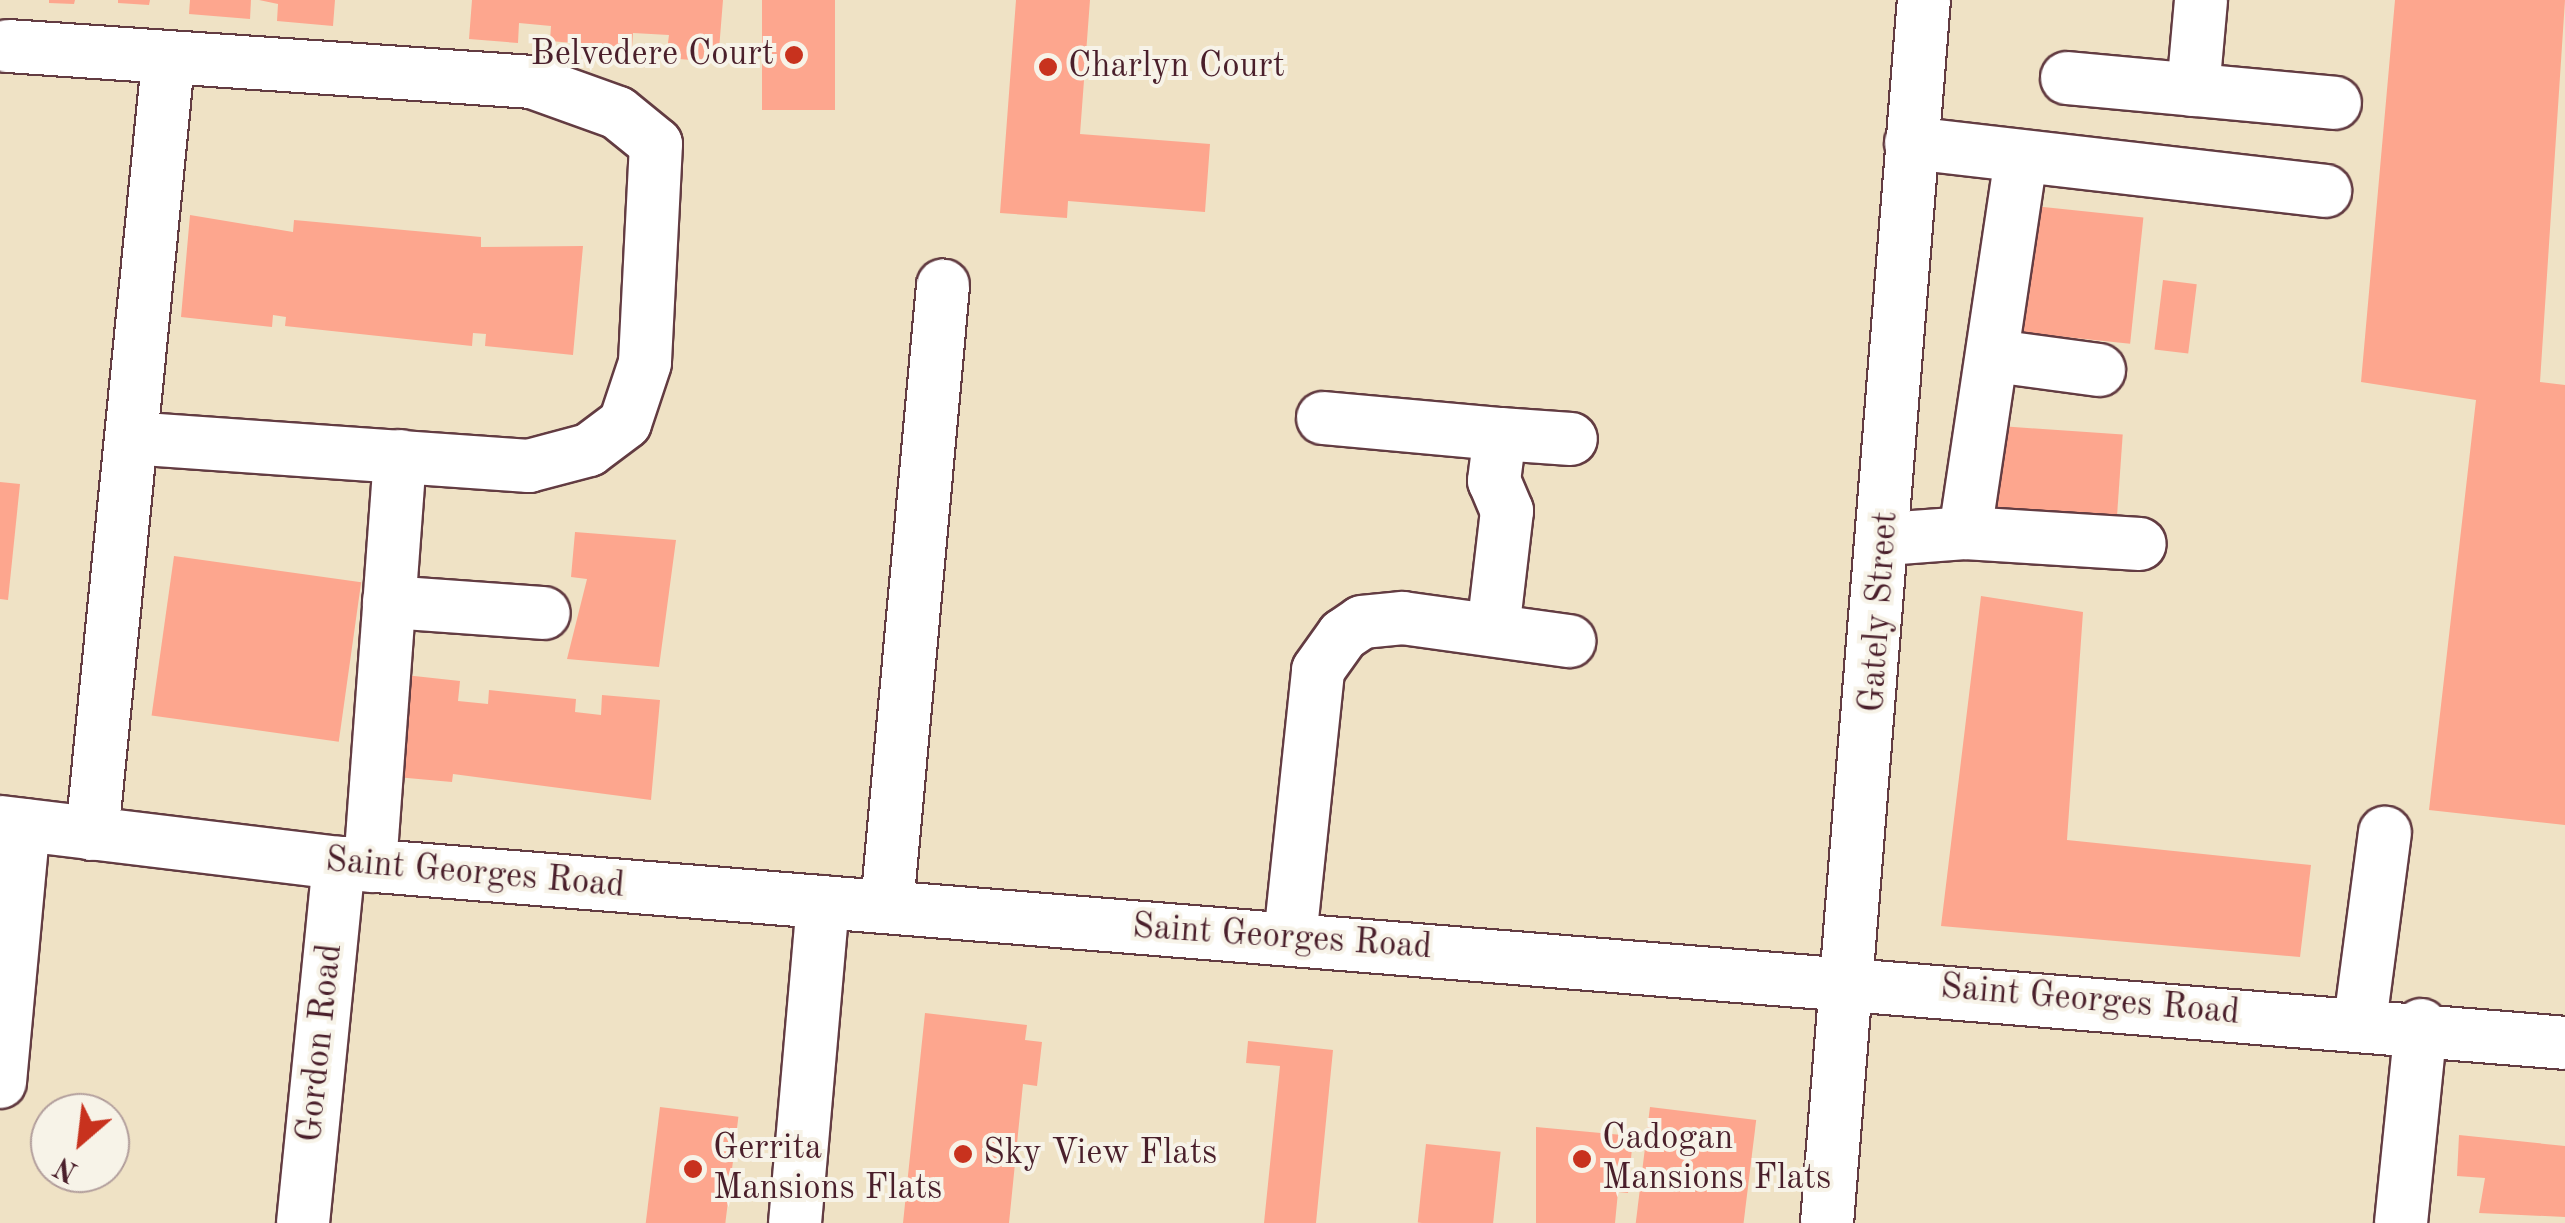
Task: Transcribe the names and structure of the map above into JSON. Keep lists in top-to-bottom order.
{
  "streets": {
    "street": ["Gately Street", "Saint Georges Road", "Gordon Road"]
  },
  "crossings": [
    ["Gately Street", "Saint Georges Road"],
    ["Saint Georges Road", "Gordon Road"]
  ],
  "places": [
    "Belvedere Court",
    "Charlyn Court",
    "Sky View Flats",
    "Cadogan Mansions Flats",
    "Gerrita Mansions Flats"
  ],
  "north": "bottom left"
}
